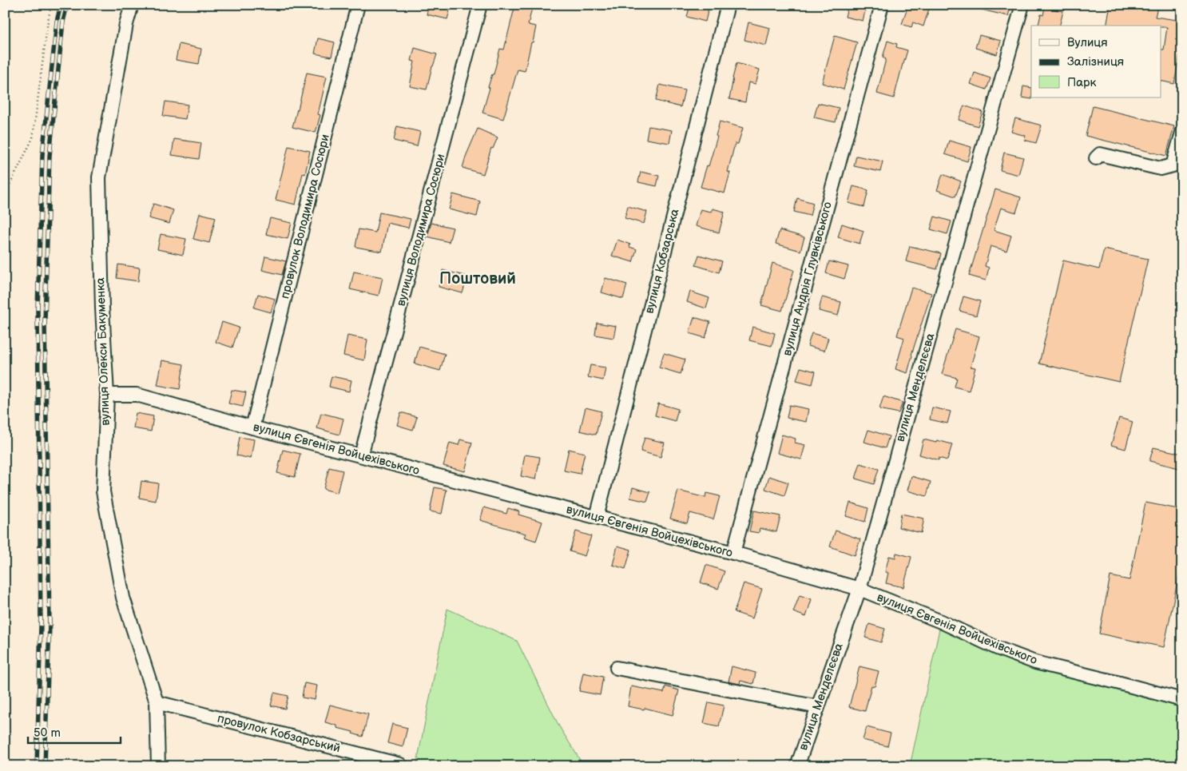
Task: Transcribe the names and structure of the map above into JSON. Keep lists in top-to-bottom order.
{
  "streets": {
    "street": [
      "провулок Володимира Сосюри",
      "вулиця Володимира Сосюри",
      "вулиця Кобзарська",
      "вулиця Андрія Глувківського",
      "вулиця Олекси Бакуменка",
      "вулиця Менделєєва",
      "вулиця Євгенія Войцехівського",
      "провулок Кобзарський"
    ]
  },
  "crossings": [
    ["провулок Володимира Сосюри", "вулиця Євгенія Войцехівського"],
    ["вулиця Володимира Сосюри", "вулиця Євгенія Войцехівського"],
    ["вулиця Кобзарська", "вулиця Євгенія Войцехівського"],
    ["вулиця Андрія Глувківського", "вулиця Євгенія Войцехівського"],
    ["вулиця Олекси Бакуменка", "вулиця Євгенія Войцехівського"],
    ["вулиця Олекси Бакуменка", "провулок Кобзарський"],
    ["вулиця Менделєєва", "вулиця Євгенія Войцехівського"]
  ],
  "districts": ["Поштовий"],
  "legend": ["Вулиця", "Залізниця", "Парк"],
  "scale_bar": "50 m"
}
